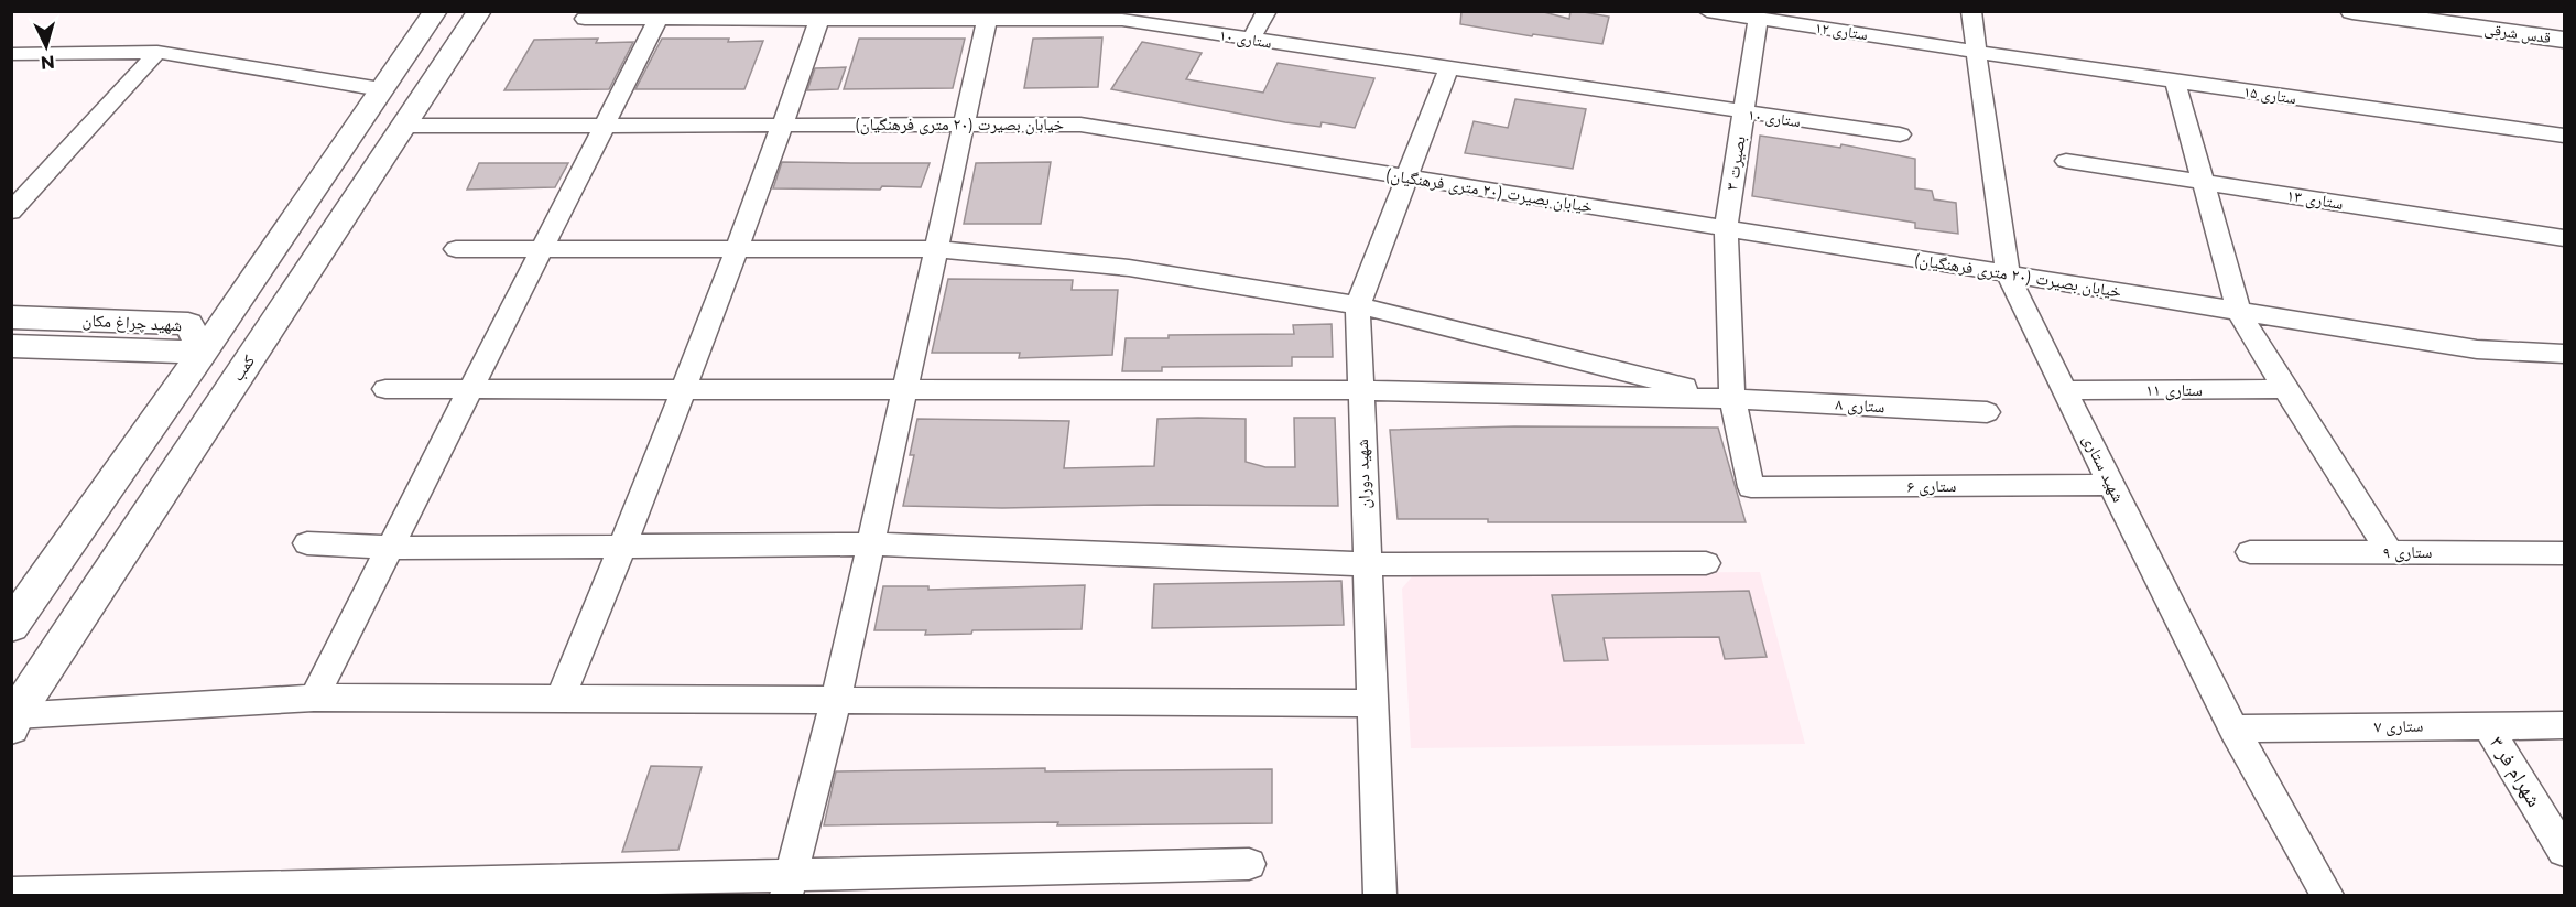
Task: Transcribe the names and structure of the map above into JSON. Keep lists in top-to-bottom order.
{
  "streets": {
    "street": [
      "ستاری ۱۲",
      "قدس شرقی",
      "ستاری ۱۰",
      "ستاری ۱۵",
      "خیابان بصیرت (۲۰ متری فرهنگیان)",
      "بصیرت ۳",
      "ستاری ۱۳",
      "شهید چراغ مکان",
      "کمب",
      "ستاری ۱۱",
      "ستاری ۸",
      "شهید ستاری",
      "شهید دوران",
      "ستاری ۶",
      "ستاری ۹",
      "ستاری ۷",
      "شهرام فر ۳"
    ]
  },
  "crossings": [
    ["ستاری ۱۲", "ستاری ۱۵"],
    ["ستاری ۱۲", "بصیرت ۳"],
    ["ستاری ۱۲", "شهید ستاری"],
    ["ستاری ۱۰", "بصیرت ۳"],
    ["ستاری ۱۰", "شهید دوران"],
    ["ستاری ۱۵", "شهید ستاری"],
    ["خیابان بصیرت (۲۰ متری فرهنگیان)", "بصیرت ۳"],
    ["خیابان بصیرت (۲۰ متری فرهنگیان)", "کمب"],
    ["خیابان بصیرت (۲۰ متری فرهنگیان)", "شهید ستاری"],
    ["خیابان بصیرت (۲۰ متری فرهنگیان)", "شهید دوران"],
    ["بصیرت ۳", "ستاری ۸"],
    ["بصیرت ۳", "ستاری ۶"],
    ["ستاری ۱۱", "شهید ستاری"],
    ["شهید ستاری", "ستاری ۶"],
    ["شهید ستاری", "ستاری ۷"],
    ["ستاری ۷", "شهرام فر ۳"]
  ],
  "north": "bottom"
}
